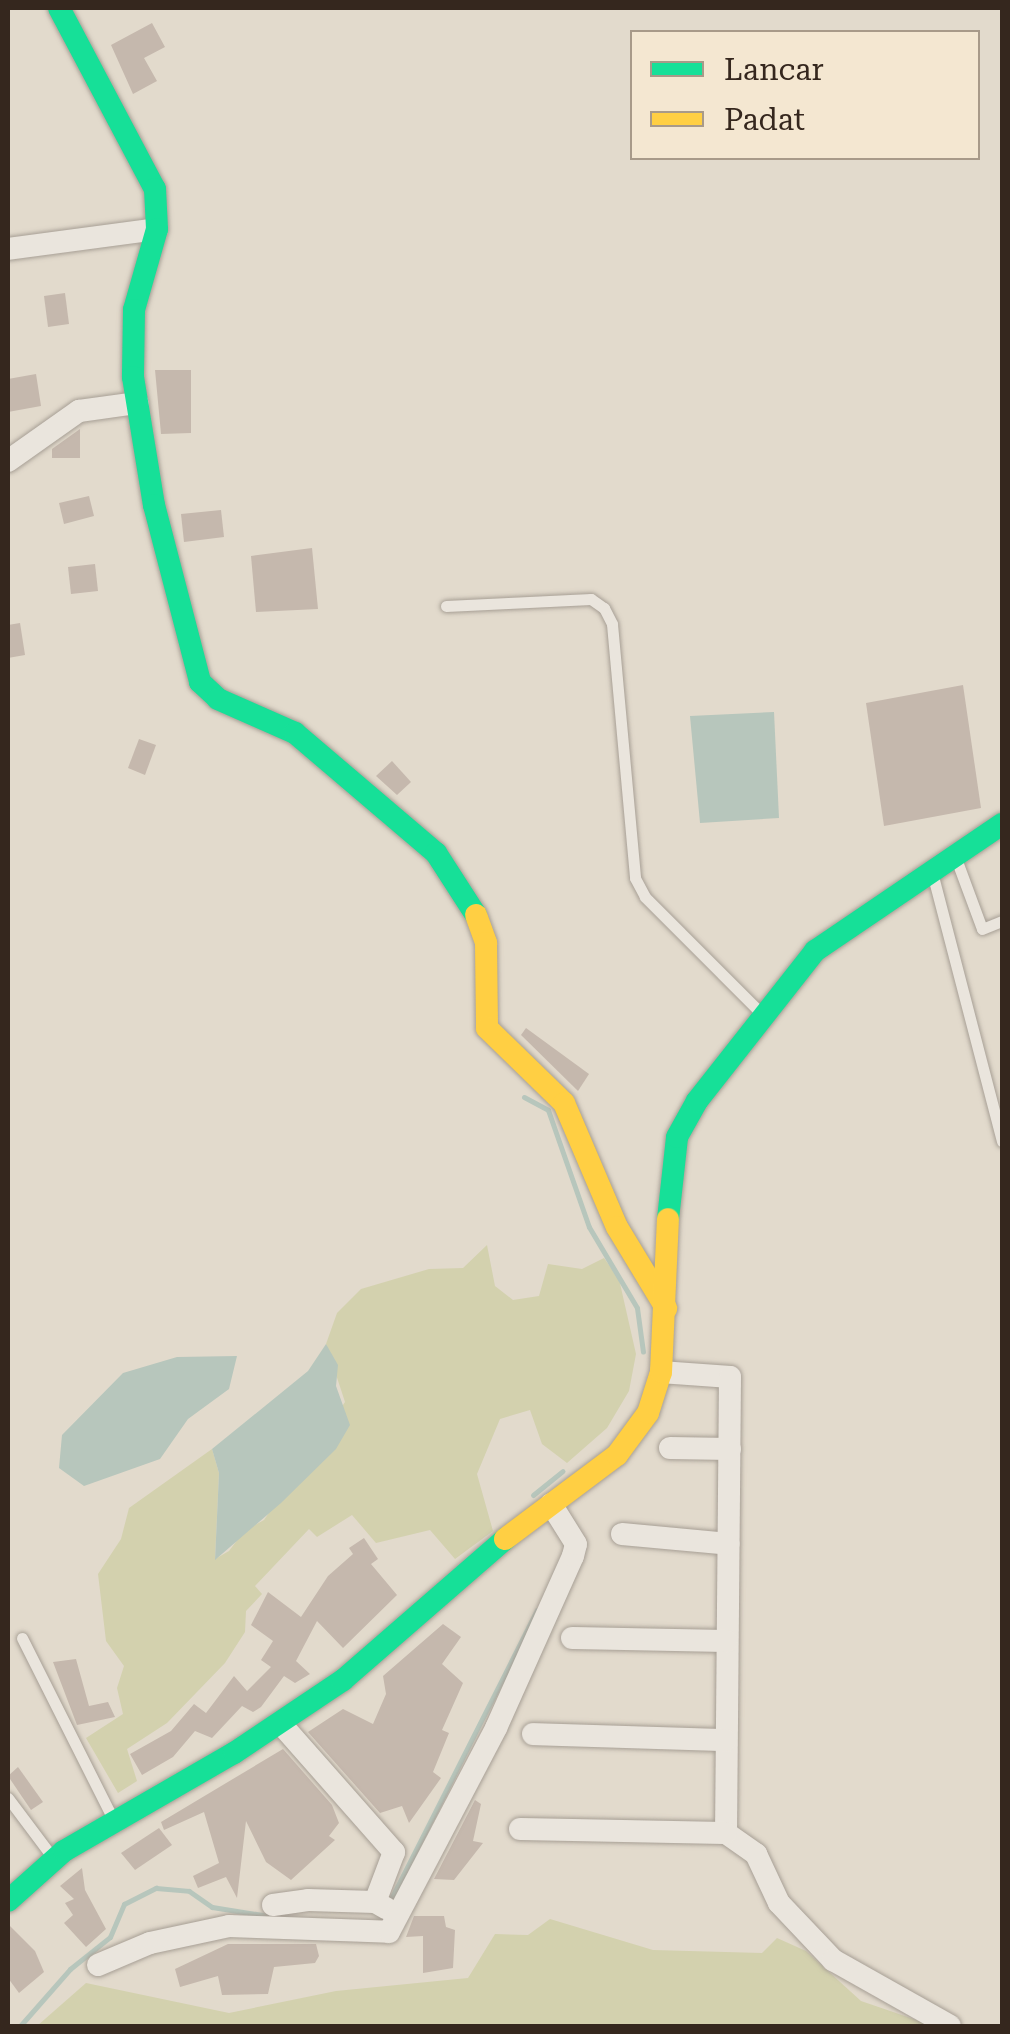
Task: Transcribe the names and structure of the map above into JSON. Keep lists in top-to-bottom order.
{
  "legend": ["Lancar", "Padat"]
}
